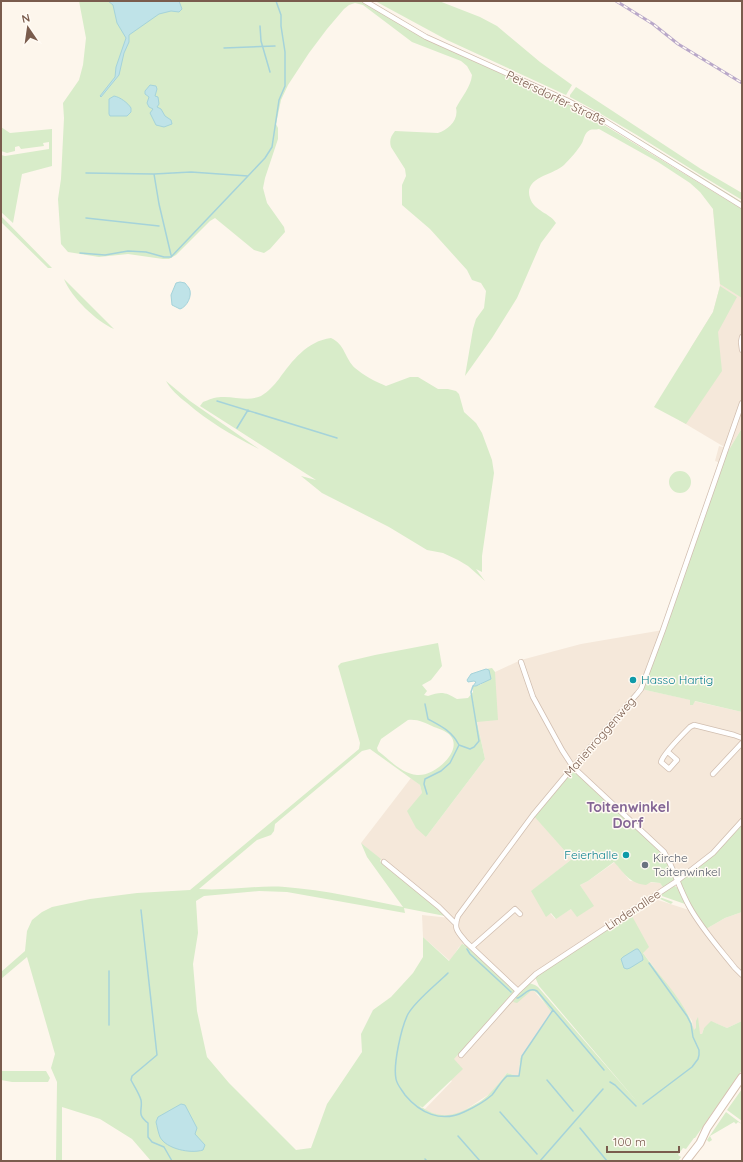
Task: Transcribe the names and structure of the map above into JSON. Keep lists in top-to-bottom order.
{
  "streets": {
    "street": ["Petersdorfer Straße", "Marienroggenweg", "Lindenallee"]
  },
  "districts": ["Toitenwinkel Dorf"],
  "places": ["Hasso Hartig", "Feierhalle", "Kirche Toitenwinkel"],
  "scale_bar": "100 m",
  "north": "top"
}
